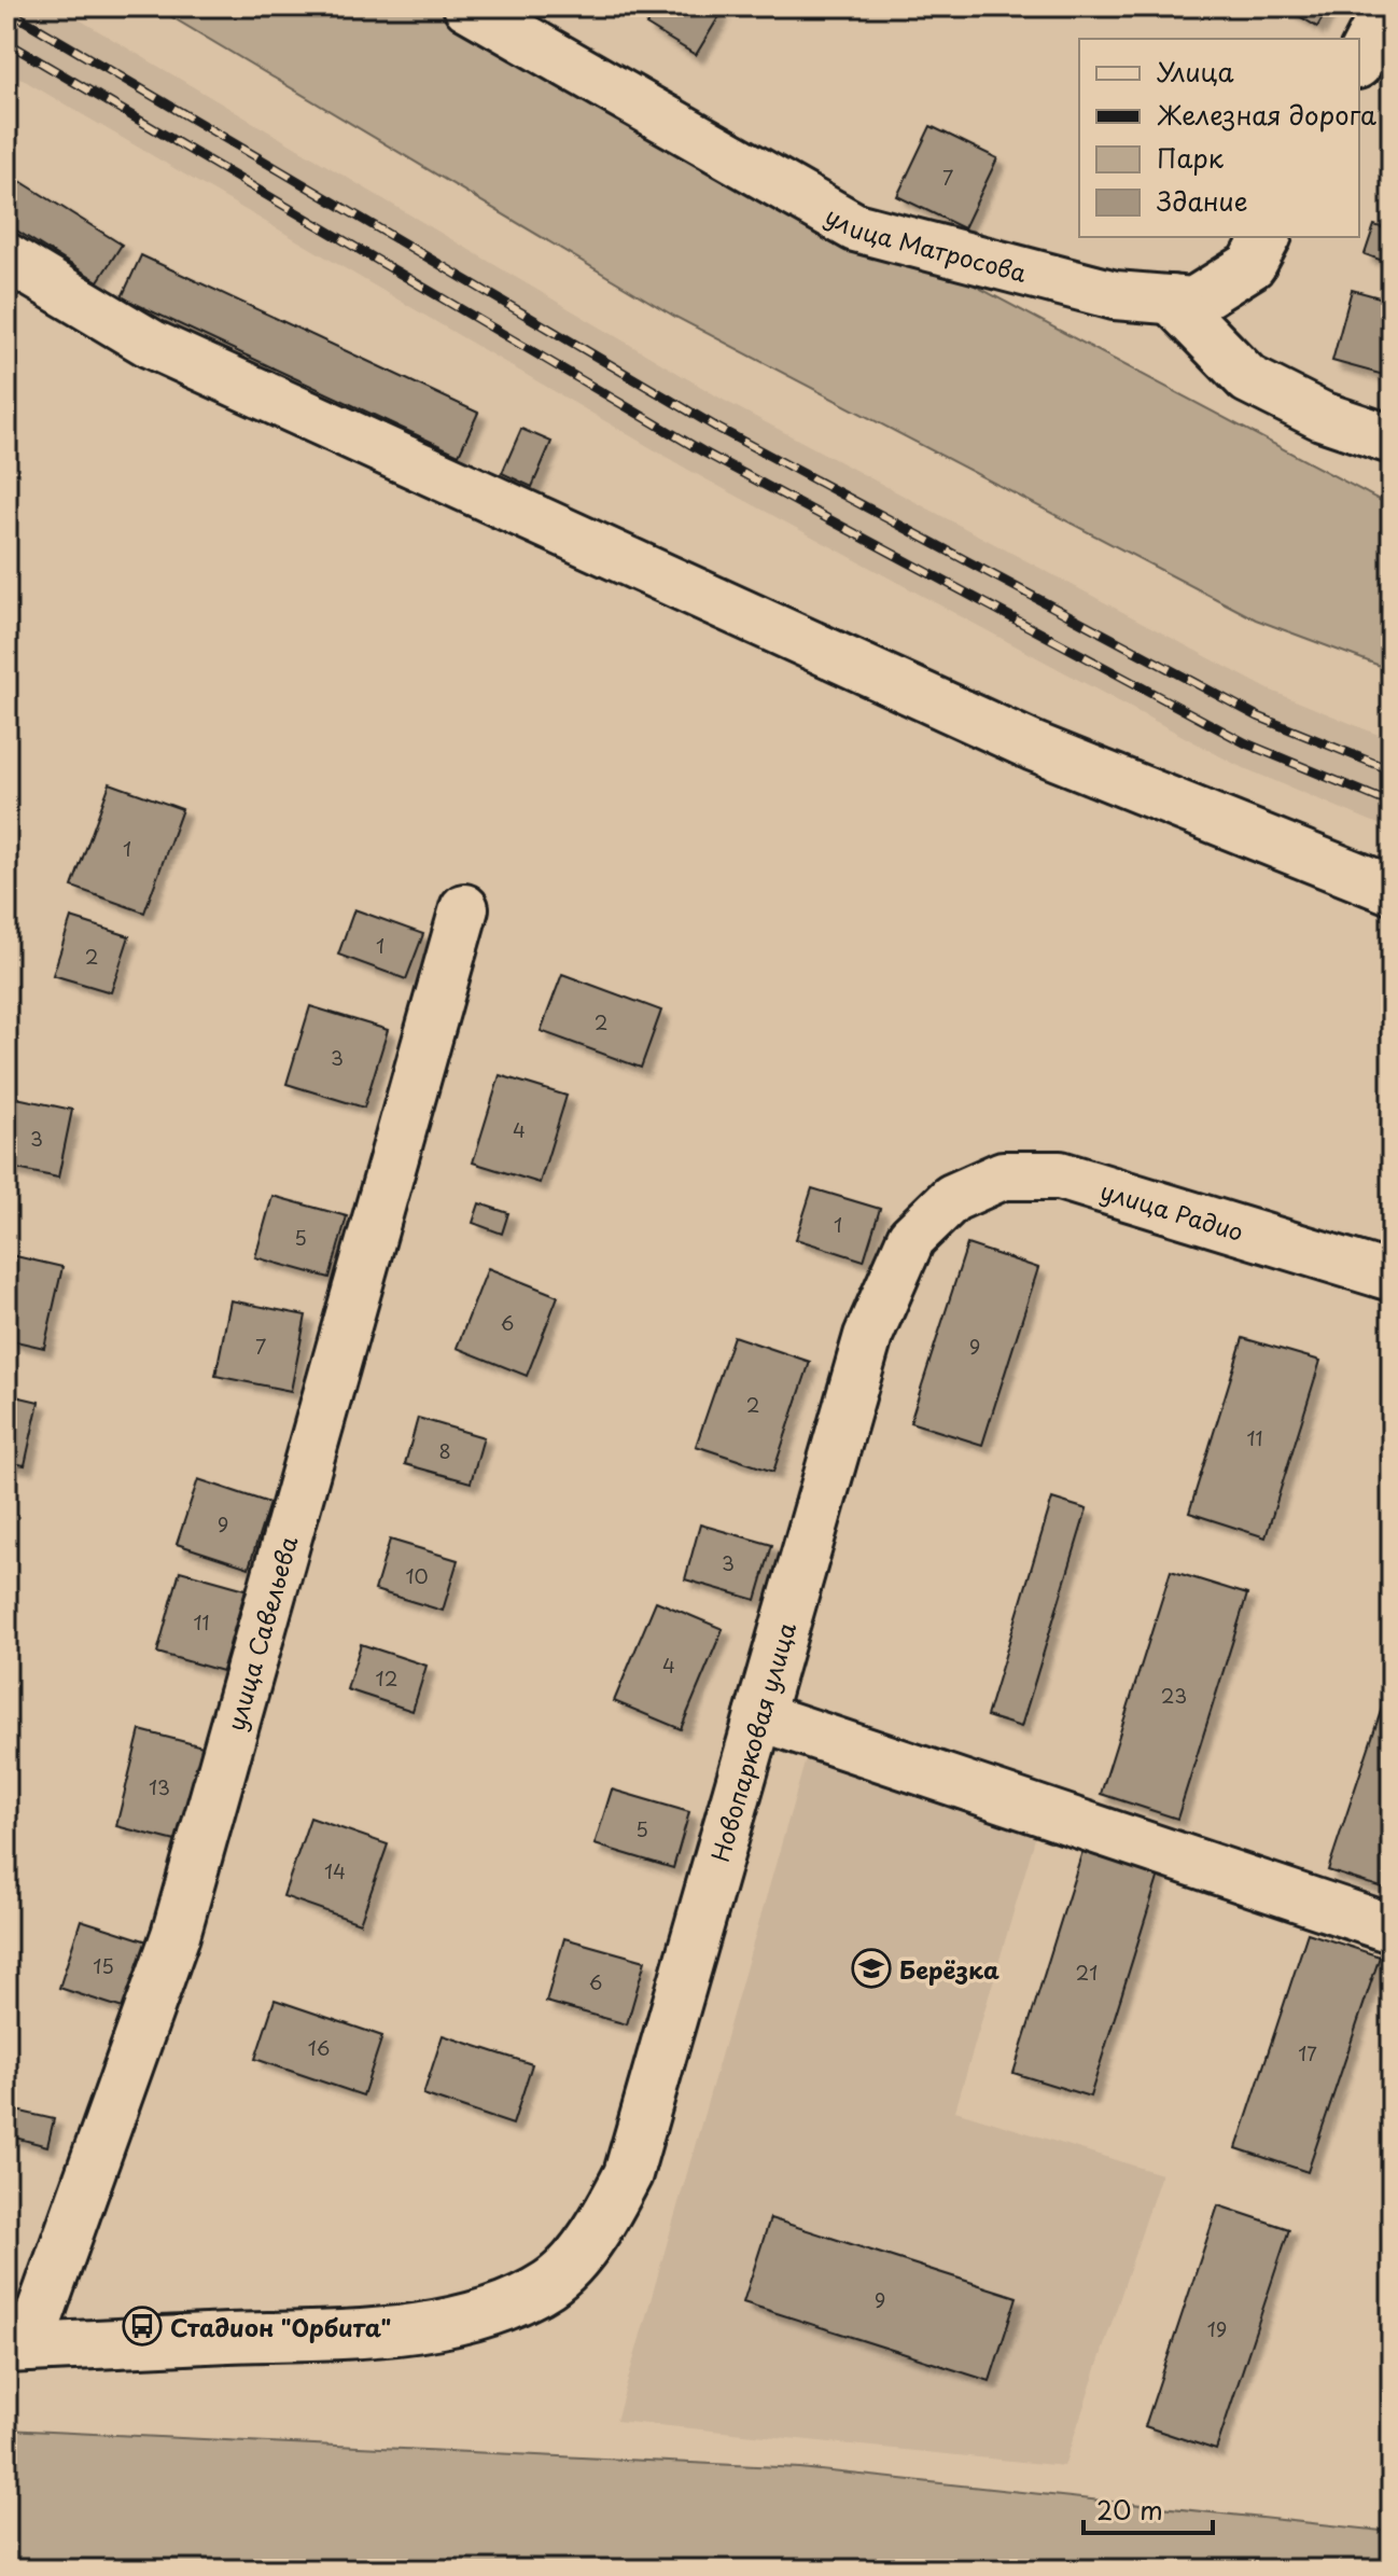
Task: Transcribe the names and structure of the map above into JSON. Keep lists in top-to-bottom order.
{
  "streets": {
    "street": [
      "улица Матросова",
      "улица Радио",
      "улица Савельева",
      "Новопарковая улица"
    ]
  },
  "crossings": [
    ["улица Радио", "Новопарковая улица"],
    ["улица Савельева", "Новопарковая улица"]
  ],
  "places": {
    "school or university": ["Берёзка"],
    "bus stop": ["Стадион \"Орбита\""]
  },
  "house_numbers": [
    "7",
    "1",
    "1",
    "2",
    "2",
    "3",
    "4",
    "3",
    "1",
    "5",
    "6",
    "7",
    "9",
    "2",
    "11",
    "8",
    "9",
    "3",
    "10",
    "11",
    "4",
    "12",
    "23",
    "13",
    "5",
    "14",
    "15",
    "21",
    "6",
    "16",
    "17",
    "9",
    "19"
  ],
  "legend": [
    "Улица",
    "Железная дорога",
    "Парк",
    "Здание"
  ],
  "scale_bar": "20 m"
}
